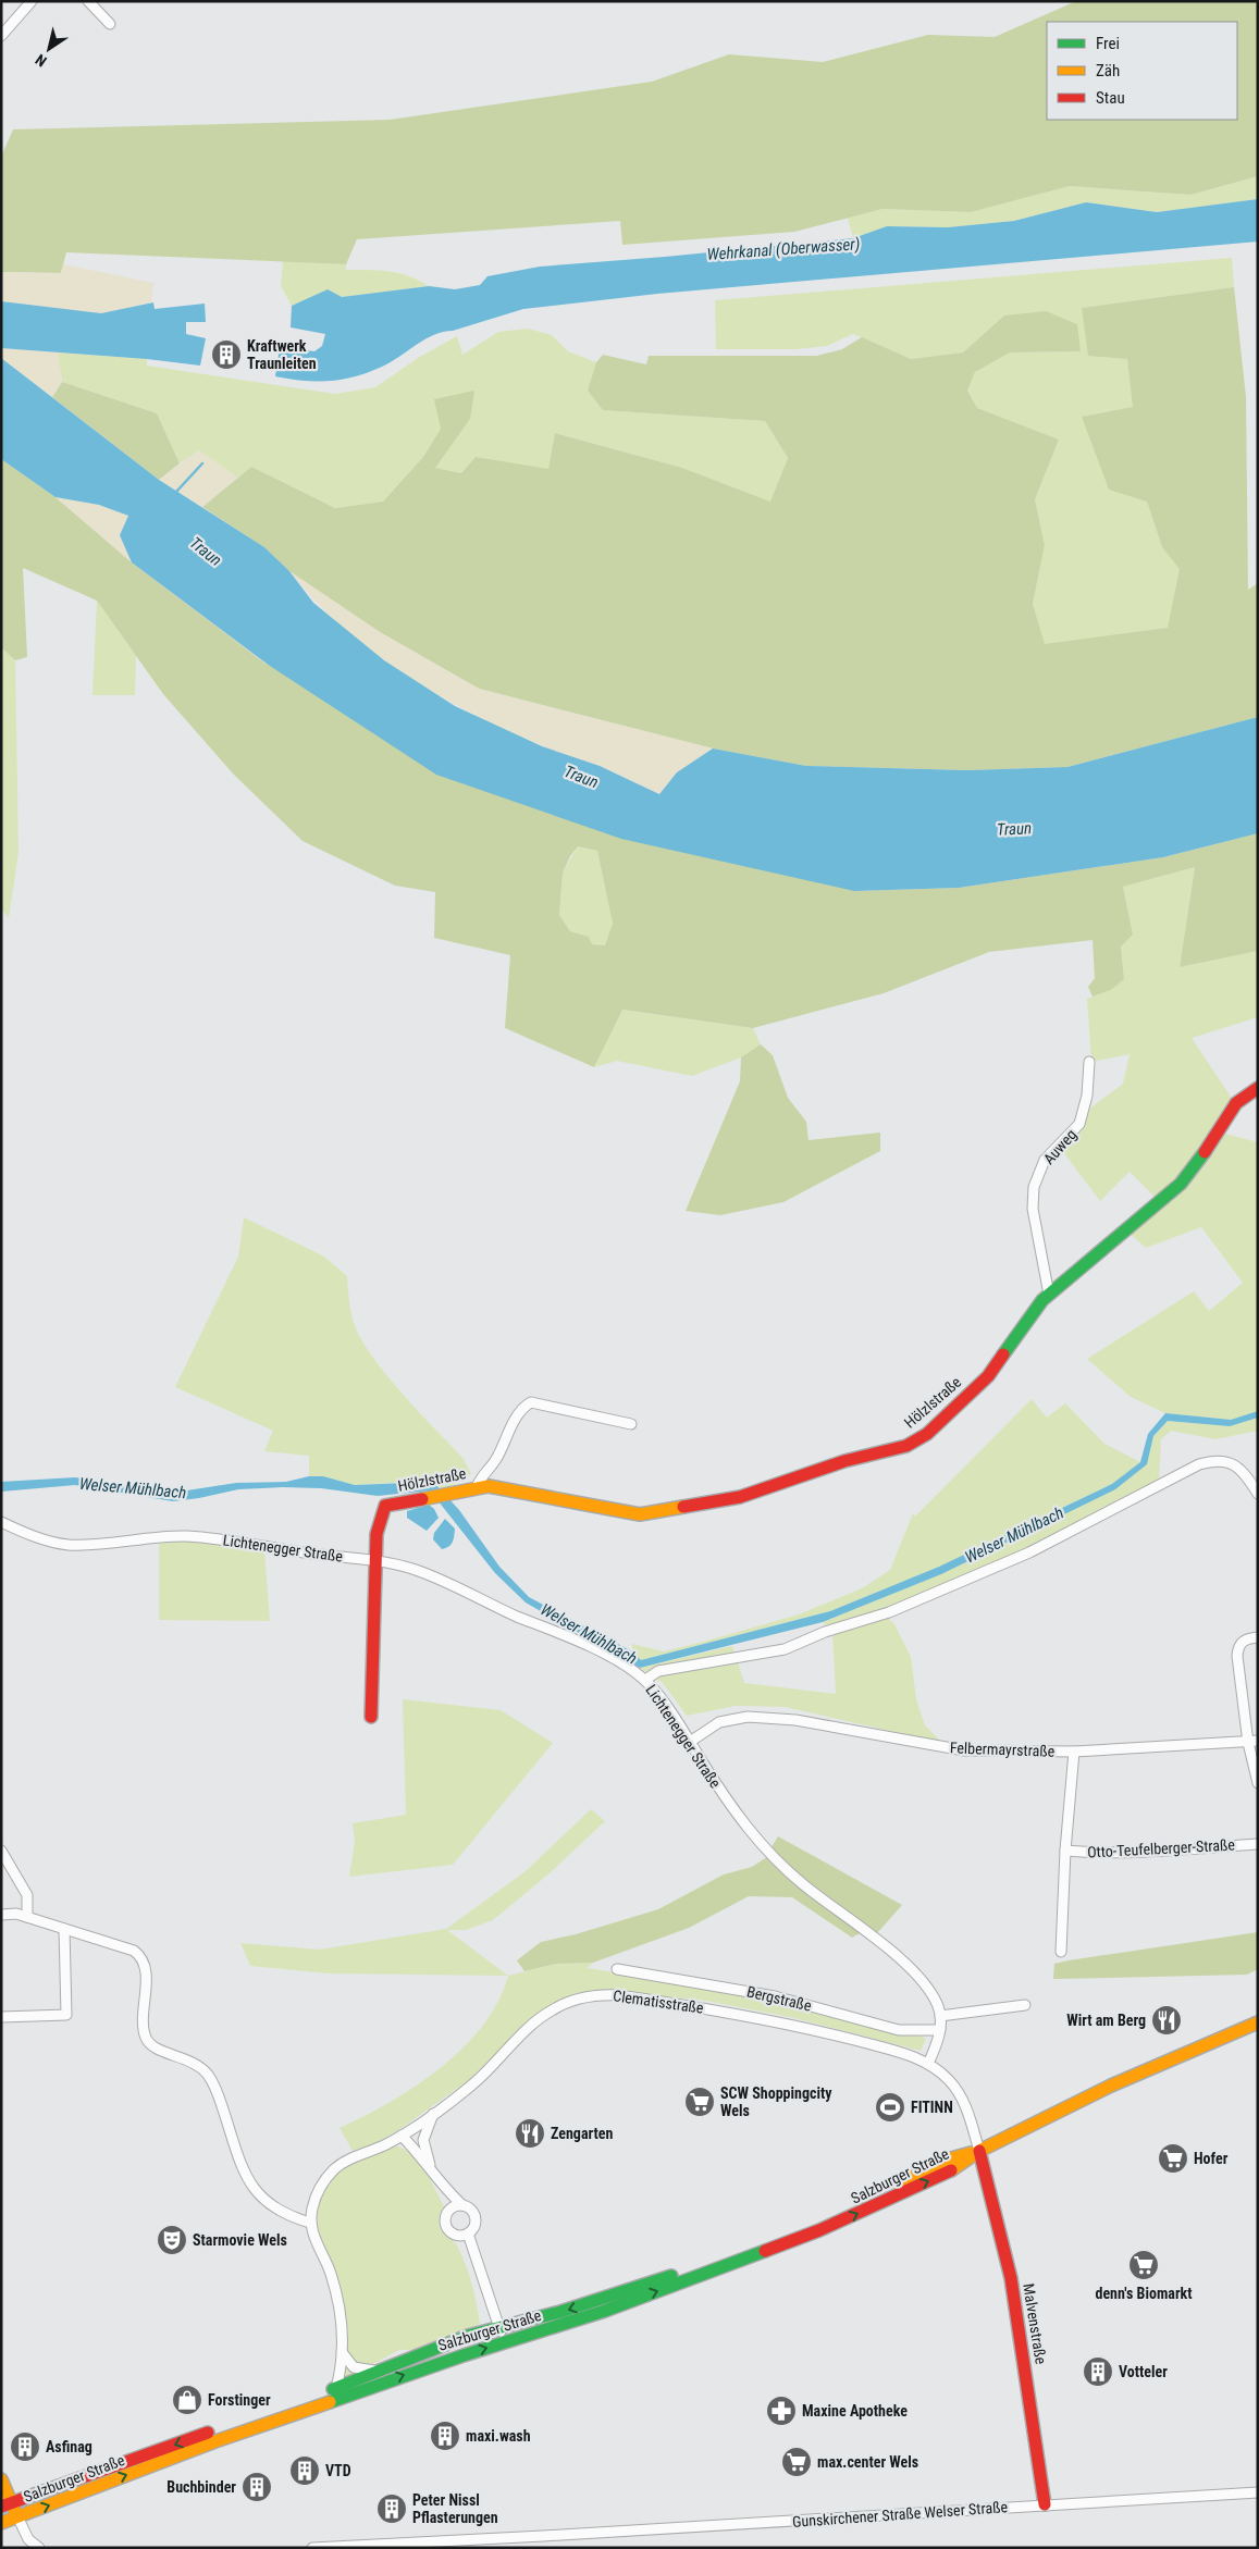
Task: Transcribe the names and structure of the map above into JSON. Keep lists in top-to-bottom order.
{
  "streets": {
    "main road": ["Hölzlstraße", "Salzburger Straße", "Malvenstraße"],
    "street": [
      "Auweg",
      "Lichtenegger Straße",
      "Felbermayrstraße",
      "Otto-Teufelberger-Straße",
      "Bergstraße",
      "Clematisstraße",
      "Gunskirchener Straße Welser Straße"
    ]
  },
  "crossings": [
    ["Auweg", "Hölzlstraße"],
    ["Hölzlstraße", "Lichtenegger Straße"],
    ["Lichtenegger Straße", "Felbermayrstraße"],
    ["Lichtenegger Straße", "Bergstraße"],
    ["Lichtenegger Straße", "Clematisstraße"],
    ["Felbermayrstraße", "Otto-Teufelberger-Straße"],
    ["Salzburger Straße", "Malvenstraße"],
    ["Malvenstraße", "Gunskirchener Straße Welser Straße"]
  ],
  "water": ["Wehrkanal (Oberwasser)", "Traun", "Welser Mühlbach"],
  "places": {
    "building": [
      "Kraftwerk Traunleiten",
      "Votteler",
      "maxi.wash",
      "Asfinag",
      "VTD",
      "Buchbinder",
      "Peter Nissl Pflasterungen"
    ],
    "restaurant": ["Wirt am Berg", "Zengarten"],
    "supermarket": [
      "SCW Shoppingcity Wels",
      "Hofer",
      "denn's Biomarkt",
      "max.center Wels"
    ],
    "sports": ["FITINN"],
    "theatre": ["Starmovie Wels"],
    "shop": ["Forstinger"],
    "pharmacy": ["Maxine Apotheke"]
  },
  "legend": ["Frei", "Zäh", "Stau"],
  "north": "bottom left"
}
